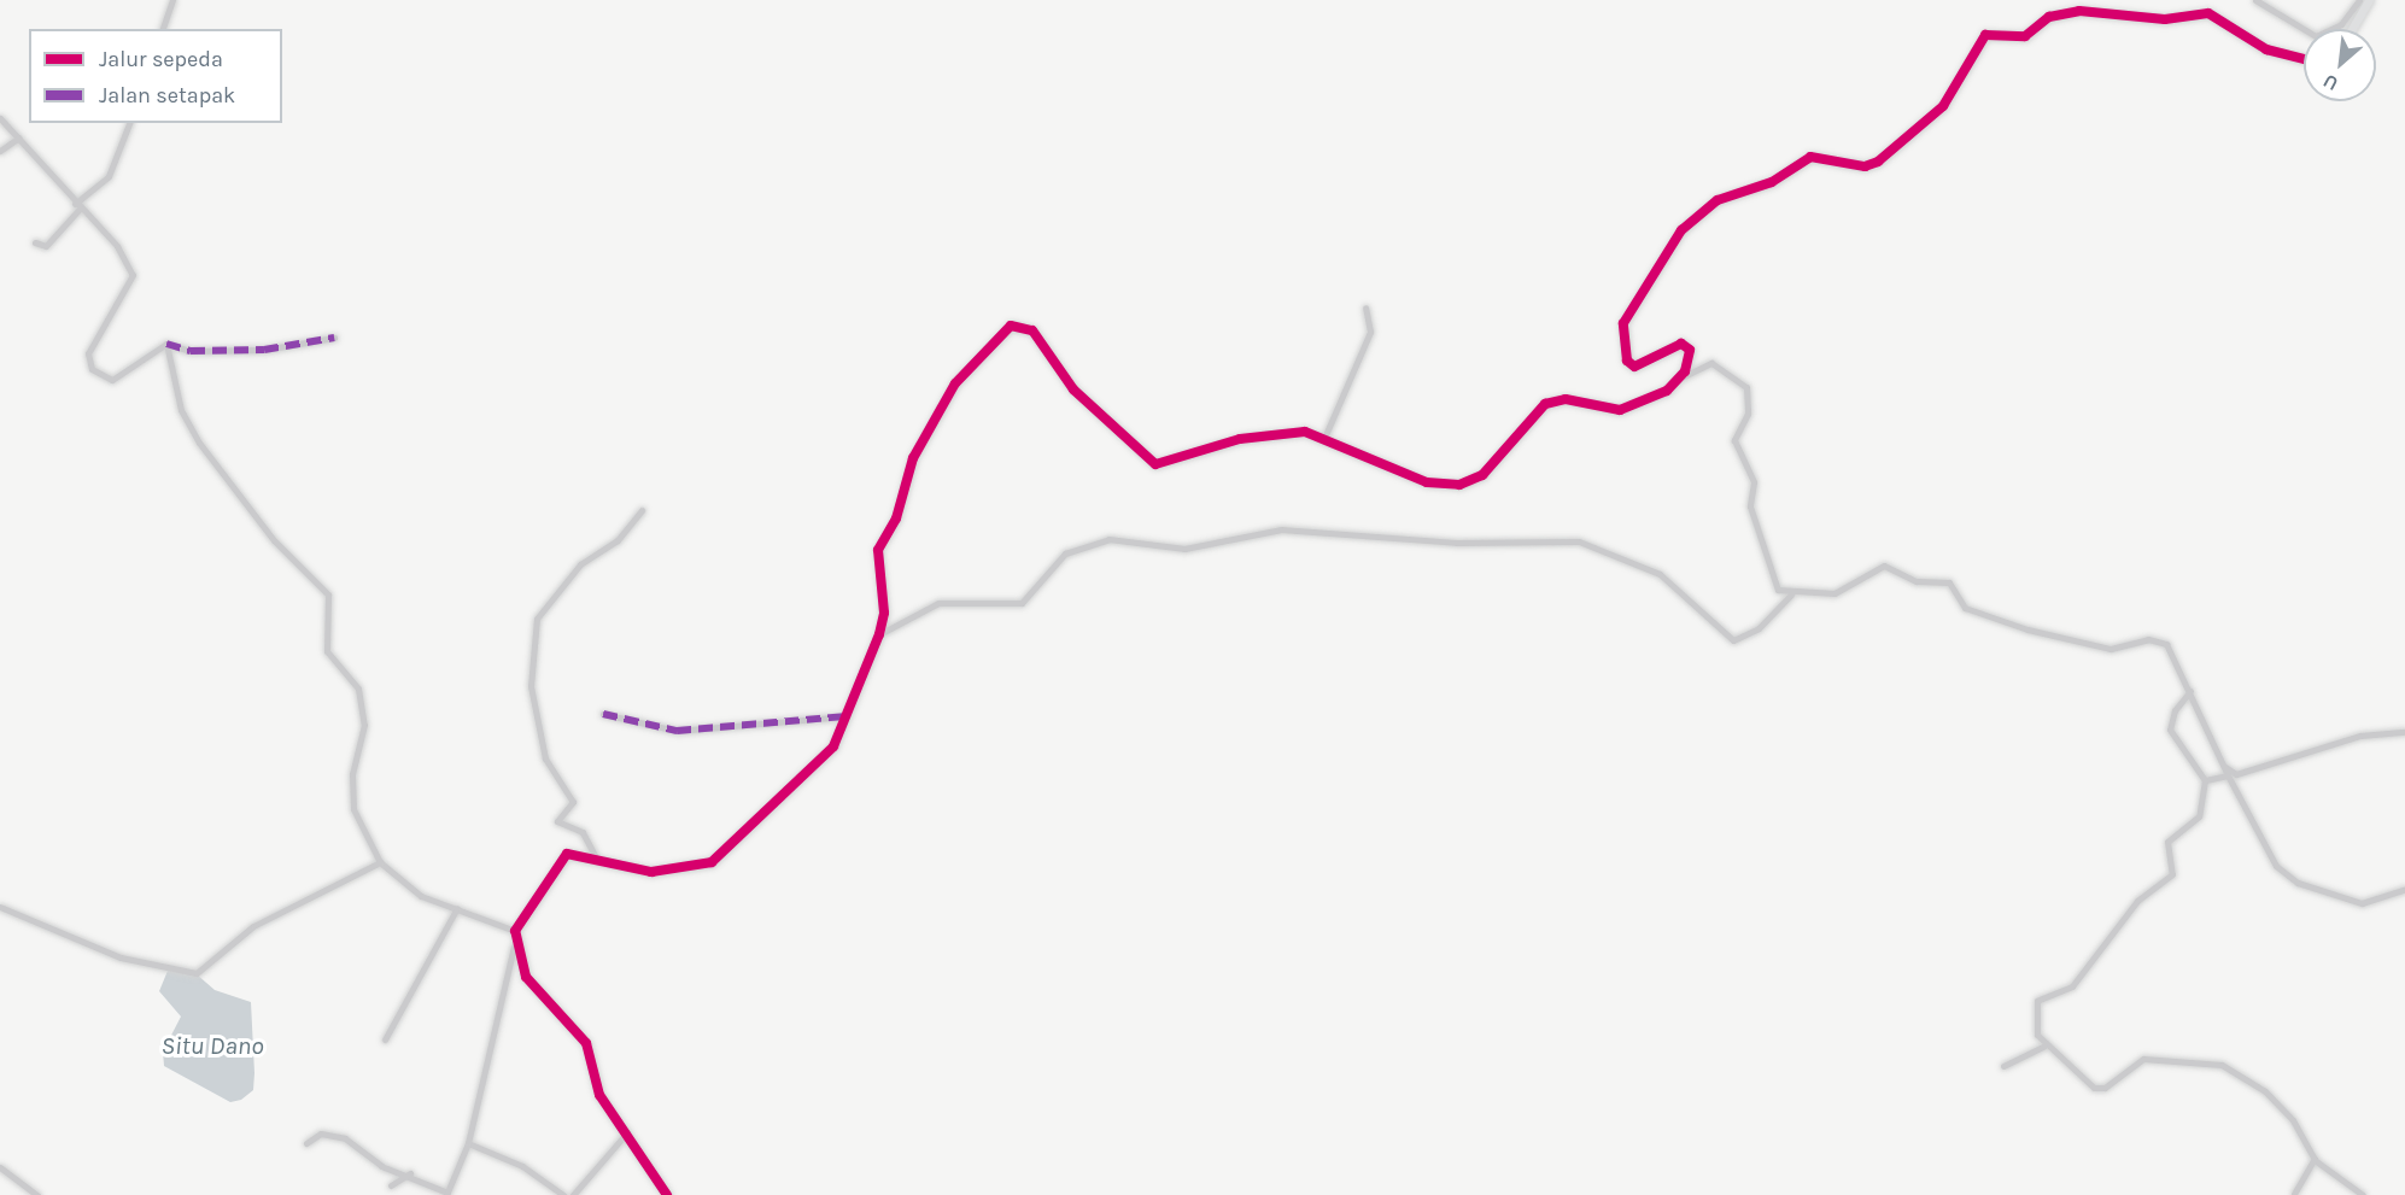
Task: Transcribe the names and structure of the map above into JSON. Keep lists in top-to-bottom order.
{
  "water": ["Situ Dano"],
  "legend": ["Jalur sepeda", "Jalan setapak"],
  "north": "bottom left"
}
